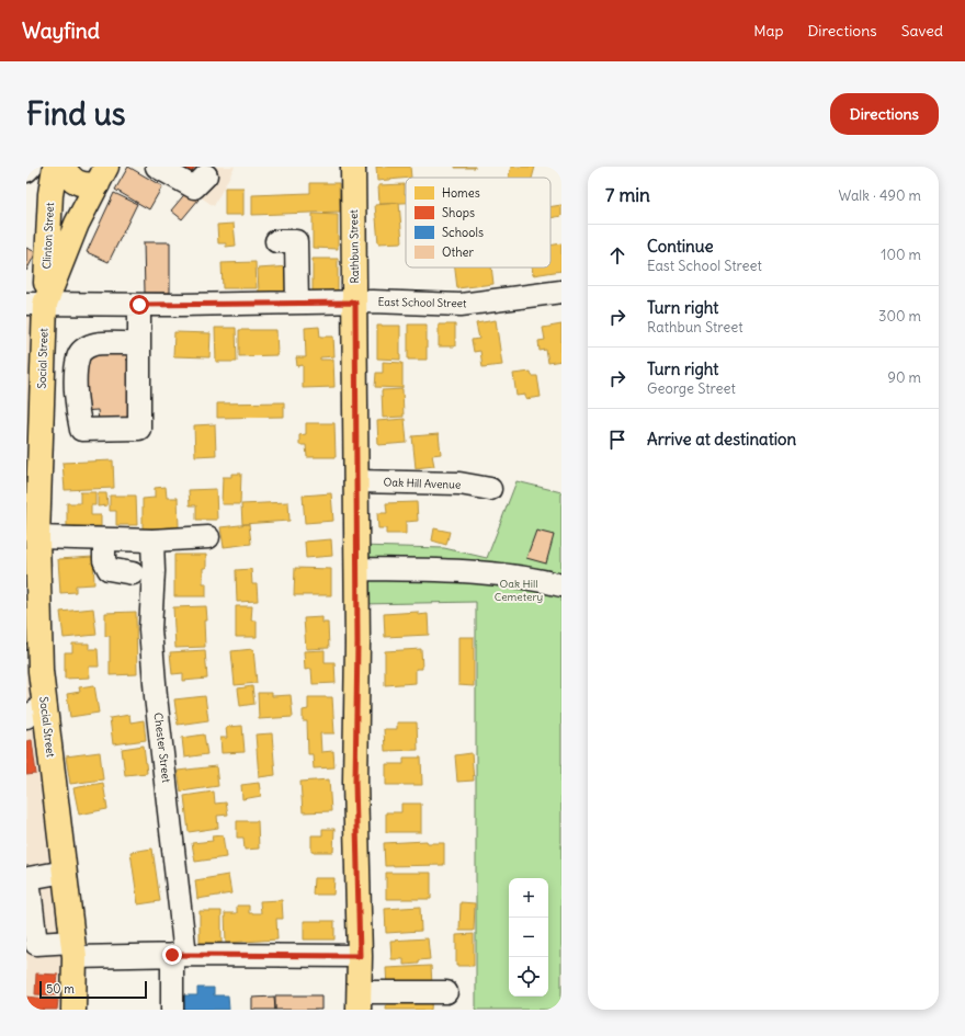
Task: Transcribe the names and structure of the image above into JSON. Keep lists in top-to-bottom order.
{
  "streets": {
    "main road": ["Clinton Street", "Rathbun Street", "Social Street"],
    "street": ["East School Street", "Oak Hill Avenue", "Chester Street"]
  },
  "crossings": [
    ["Clinton Street", "East School Street"],
    ["Clinton Street", "Social Street"],
    ["Rathbun Street", "East School Street"],
    ["Rathbun Street", "Oak Hill Avenue"],
    ["East School Street", "Social Street"]
  ],
  "parks": ["Oak Hill Cemetery"],
  "legend": [
    "Homes",
    "Shops",
    "Schools",
    "Other"
  ],
  "scale_bar": "50 m",
  "page": {
    "header": "Wayfind",
    "nav": ["Map", "Directions", "Saved"],
    "buttons": "Directions",
    "title": "Find us",
    "heading": ["7 min", "Walk · 490 m"],
    "list": [
      ["Continue", "East School Street", "100 m"],
      ["Turn right", "Rathbun Street", "300 m"],
      ["Turn right", "George Street", "90 m"],
      "Arrive at destination"
    ],
    "map_buttons": ["+", "−"],
    "scale": "50 m"
  }
}
